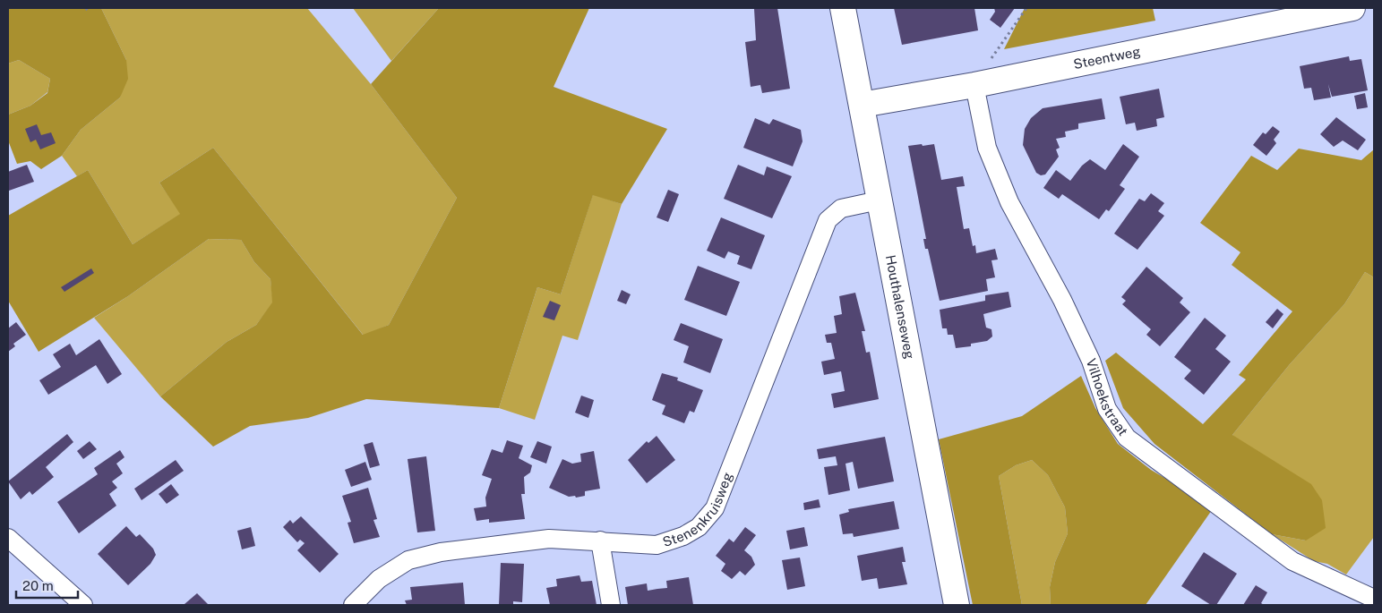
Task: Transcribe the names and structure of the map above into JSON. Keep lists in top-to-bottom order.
{
  "streets": {
    "street": [
      "Steentweg",
      "Houthalenseweg",
      "Vilhoekstraat",
      "Stenenkruisweg"
    ]
  },
  "crossings": [
    ["Steentweg", "Houthalenseweg"],
    ["Steentweg", "Vilhoekstraat"],
    ["Houthalenseweg", "Stenenkruisweg"]
  ],
  "scale_bar": "20 m"
}
